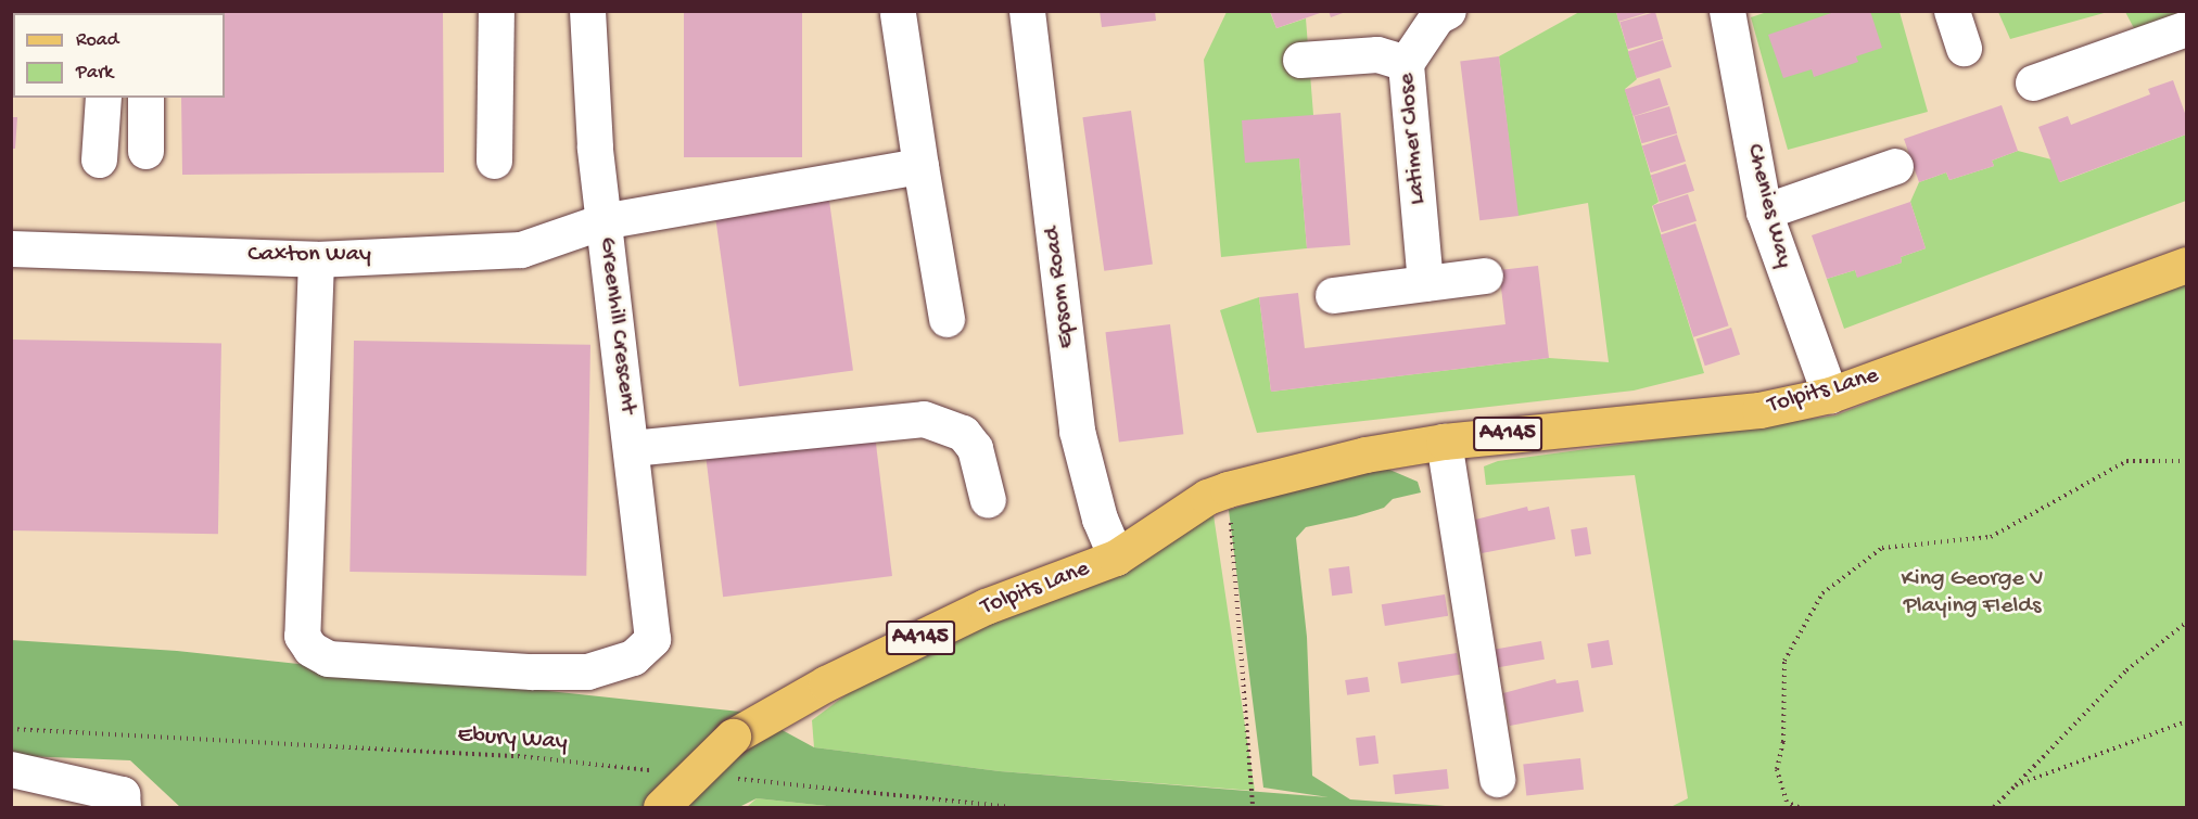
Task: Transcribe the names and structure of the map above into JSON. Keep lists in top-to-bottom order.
{
  "streets": {
    "main road": ["Tolpits Lane", "A4145"],
    "street": [
      "Latimer Close",
      "Chenies Way",
      "Caxton Way",
      "Epsom Road",
      "Greenhill Crescent"
    ],
    "path": ["Ebury Way"]
  },
  "crossings": [
    ["Chenies Way", "Tolpits Lane"],
    ["Caxton Way", "Greenhill Crescent"],
    ["Epsom Road", "Tolpits Lane"]
  ],
  "parks": ["King George V Playing FIelds"],
  "legend": ["Road", "Park"]
}
